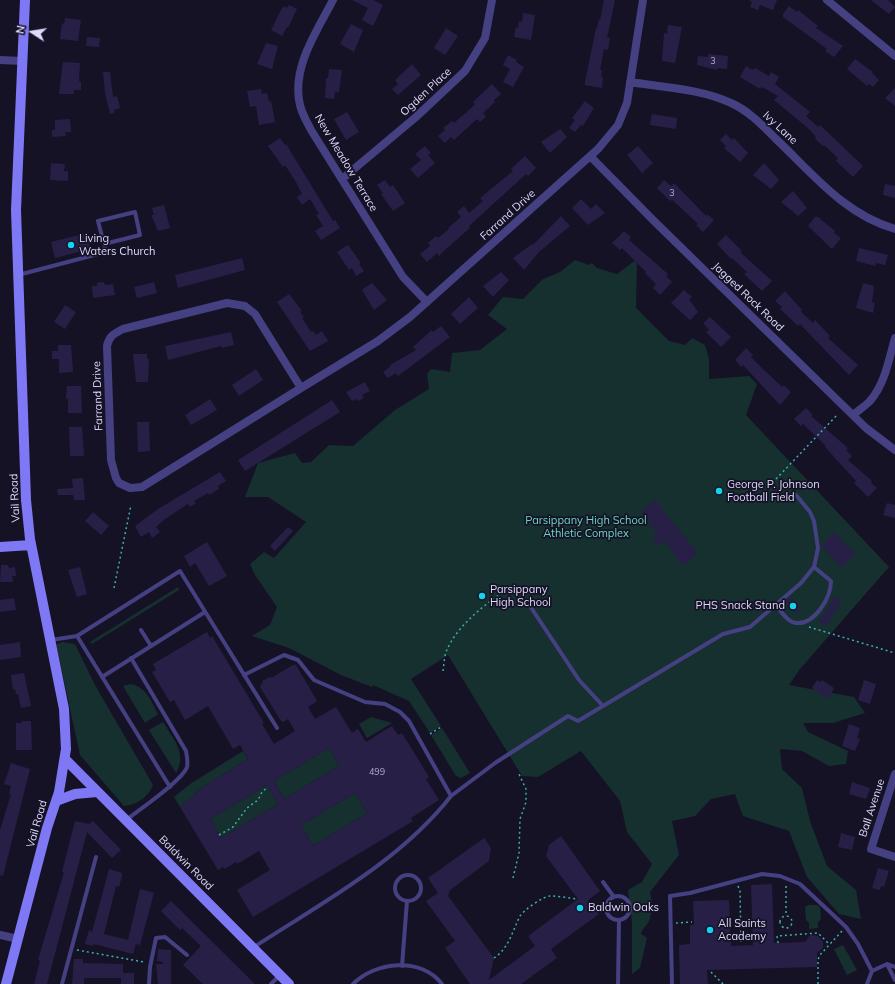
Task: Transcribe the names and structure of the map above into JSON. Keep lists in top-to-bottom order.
{
  "streets": {
    "street": [
      "Ogden Place",
      "Ivy Lane",
      "New Meadow Terrace",
      "Farrand Drive",
      "Jagged Rock Road",
      "Vail Road",
      "Ball Avenue",
      "Baldwin Road"
    ]
  },
  "crossings": [
    ["Ogden Place", "New Meadow Terrace"],
    ["Ivy Lane", "Farrand Drive"],
    ["New Meadow Terrace", "Farrand Drive"],
    ["Farrand Drive", "Jagged Rock Road"],
    ["Vail Road", "Baldwin Road"]
  ],
  "parks": ["Parsippany High School Athletic Complex"],
  "places": [
    "Living Waters Church",
    "George P. Johnson Football Field",
    "Parsippany High School",
    "PHS Snack Stand",
    "Baldwin Oaks",
    "All Saints Academy"
  ],
  "house_numbers": ["3", "3", "499"],
  "north": "left"
}
